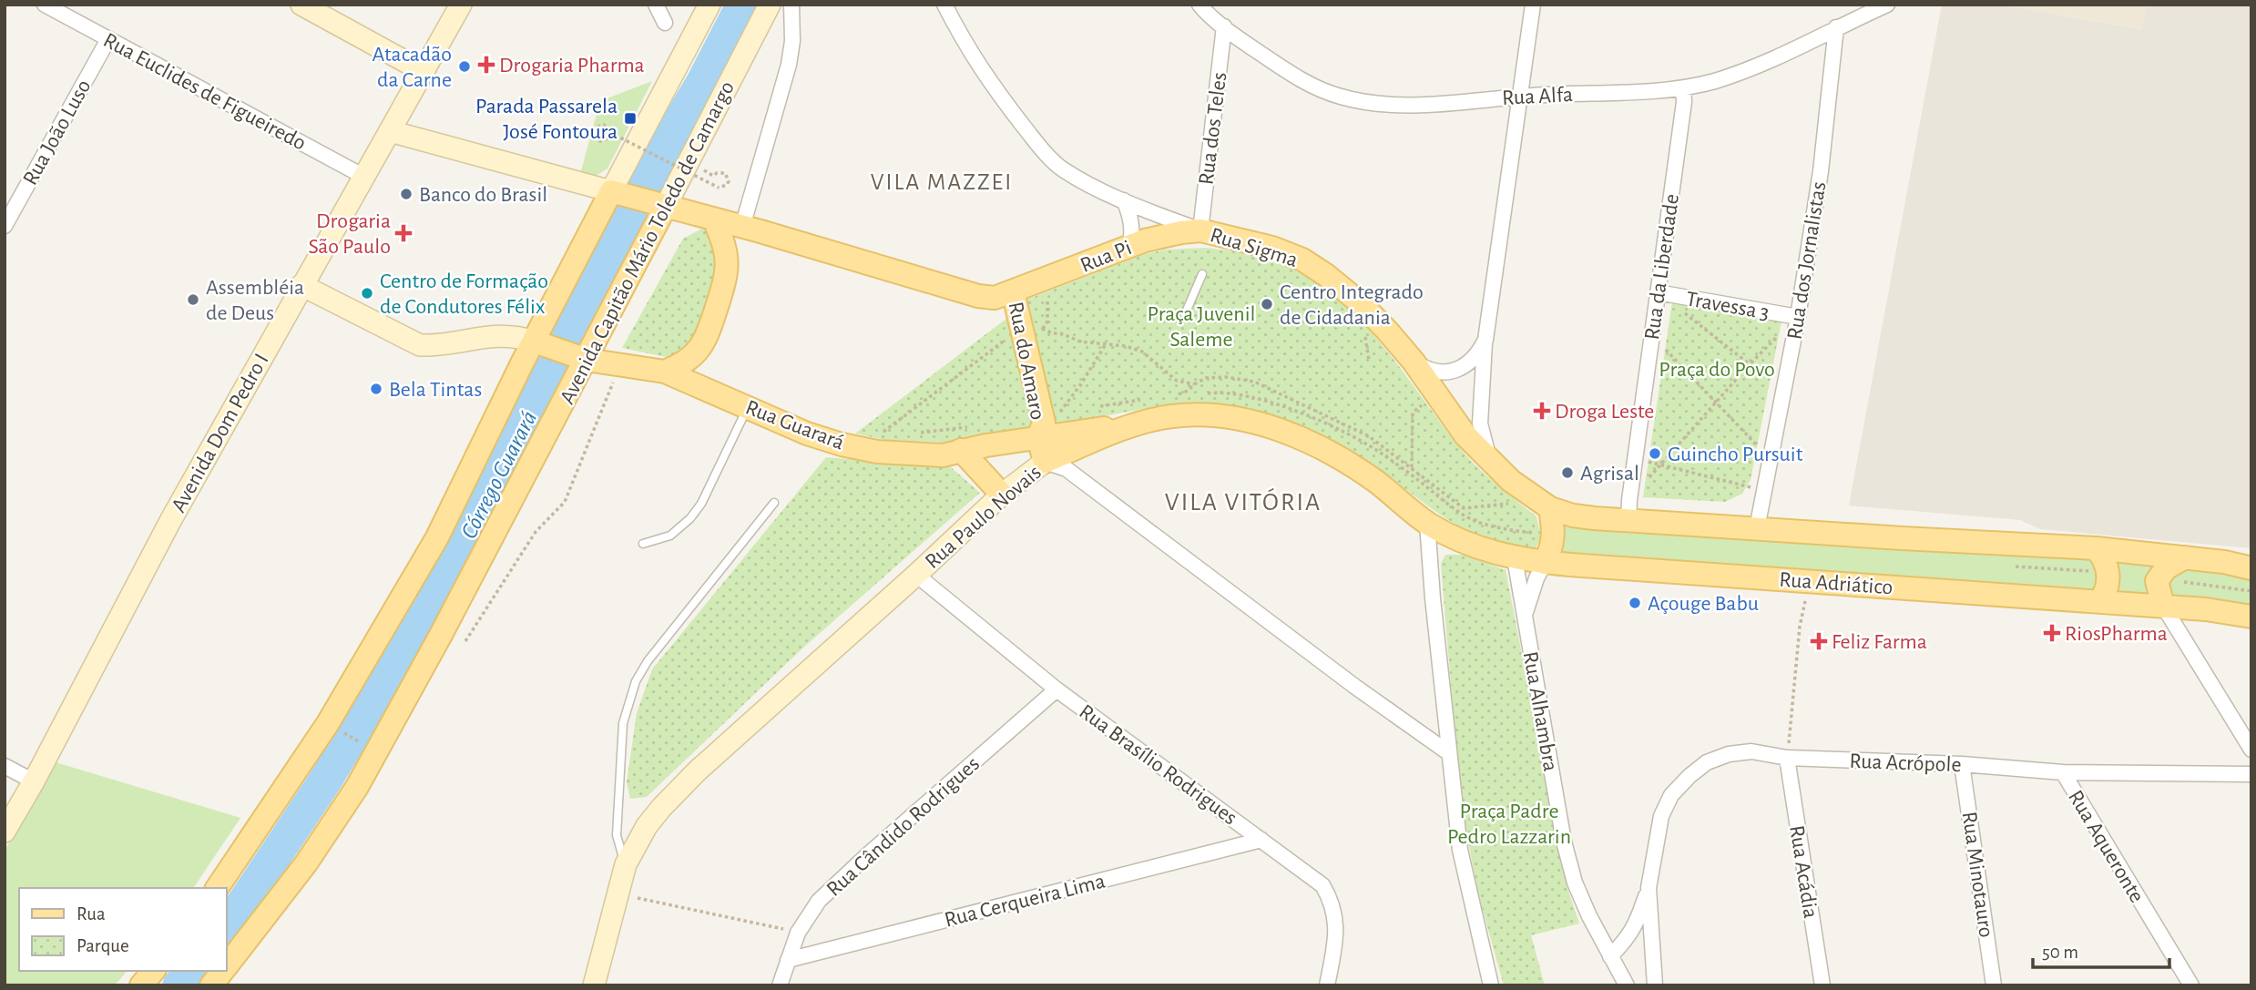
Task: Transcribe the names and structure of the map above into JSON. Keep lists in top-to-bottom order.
{
  "streets": {
    "main road": [
      "Avenida Capitão Mário Toledo de Camargo",
      "Rua Sigma",
      "Rua Pi",
      "Rua do Amaro",
      "Rua Guarará",
      "Avenida Dom Pedro I",
      "Rua Paulo Novais",
      "Rua Adriático"
    ],
    "street": [
      "Rua Euclides de Figueiredo",
      "Rua Alfa",
      "Rua dos Teles",
      "Rua João Luso",
      "Rua dos Jornalistas",
      "Rua da Liberdade",
      "Travessa 3",
      "Rua Alhambra",
      "Rua Acrópole",
      "Rua Brasílio Rodrigues",
      "Rua Cândido Rodrigues",
      "Rua Aqueronte",
      "Rua Acádia",
      "Rua Minotauro",
      "Rua Cerqueira Lima"
    ]
  },
  "crossings": [
    ["Rua Euclides de Figueiredo", "Rua João Luso"],
    ["Rua Euclides de Figueiredo", "Avenida Dom Pedro I"],
    ["Rua Alfa", "Rua dos Teles"],
    ["Rua Alfa", "Rua dos Jornalistas"],
    ["Rua Alfa", "Rua da Liberdade"],
    ["Rua dos Teles", "Rua Sigma"],
    ["Rua dos Teles", "Rua Pi"],
    ["Avenida Capitão Mário Toledo de Camargo", "Rua do Amaro"],
    ["Avenida Capitão Mário Toledo de Camargo", "Rua Guarará"],
    ["Rua Sigma", "Rua Pi"],
    ["Rua Pi", "Rua do Amaro"],
    ["Rua dos Jornalistas", "Travessa 3"],
    ["Rua da Liberdade", "Travessa 3"],
    ["Rua do Amaro", "Rua Guarará"],
    ["Rua do Amaro", "Avenida Dom Pedro I"],
    ["Rua do Amaro", "Rua Paulo Novais"],
    ["Rua Guarará", "Rua Paulo Novais"],
    ["Rua Paulo Novais", "Rua Adriático"],
    ["Rua Paulo Novais", "Rua Brasílio Rodrigues"],
    ["Rua Adriático", "Rua Alhambra"],
    ["Rua Alhambra", "Rua Acrópole"],
    ["Rua Acrópole", "Rua Aqueronte"],
    ["Rua Acrópole", "Rua Acádia"],
    ["Rua Acrópole", "Rua Minotauro"],
    ["Rua Brasílio Rodrigues", "Rua Cândido Rodrigues"],
    ["Rua Brasílio Rodrigues", "Rua Cerqueira Lima"],
    ["Rua Cândido Rodrigues", "Rua Cerqueira Lima"]
  ],
  "districts": ["VILA MAZZEI", "VILA VITÓRIA"],
  "water": ["Córrego Guarará"],
  "parks": ["Praça Juvenil Saleme", "Praça do Povo", "Praça Padre Pedro Lazzarin"],
  "places": {
    "health": [
      "Drogaria Pharma",
      "Drogaria São Paulo",
      "Droga Leste",
      "RiosPharma",
      "Feliz Farma"
    ],
    "other": [
      "Atacadão da Carne",
      "Banco do Brasil",
      "Centro de Formação de Condutores Félix",
      "Assembléia de Deus",
      "Centro Integrado de Cidadania",
      "Bela Tintas",
      "Guincho Pursuit",
      "Agrisal",
      "Açouge Babu"
    ],
    "transit": ["Parada Passarela José Fontoura"]
  },
  "legend": ["Rua", "Parque"],
  "scale_bar": "50 m"
}
